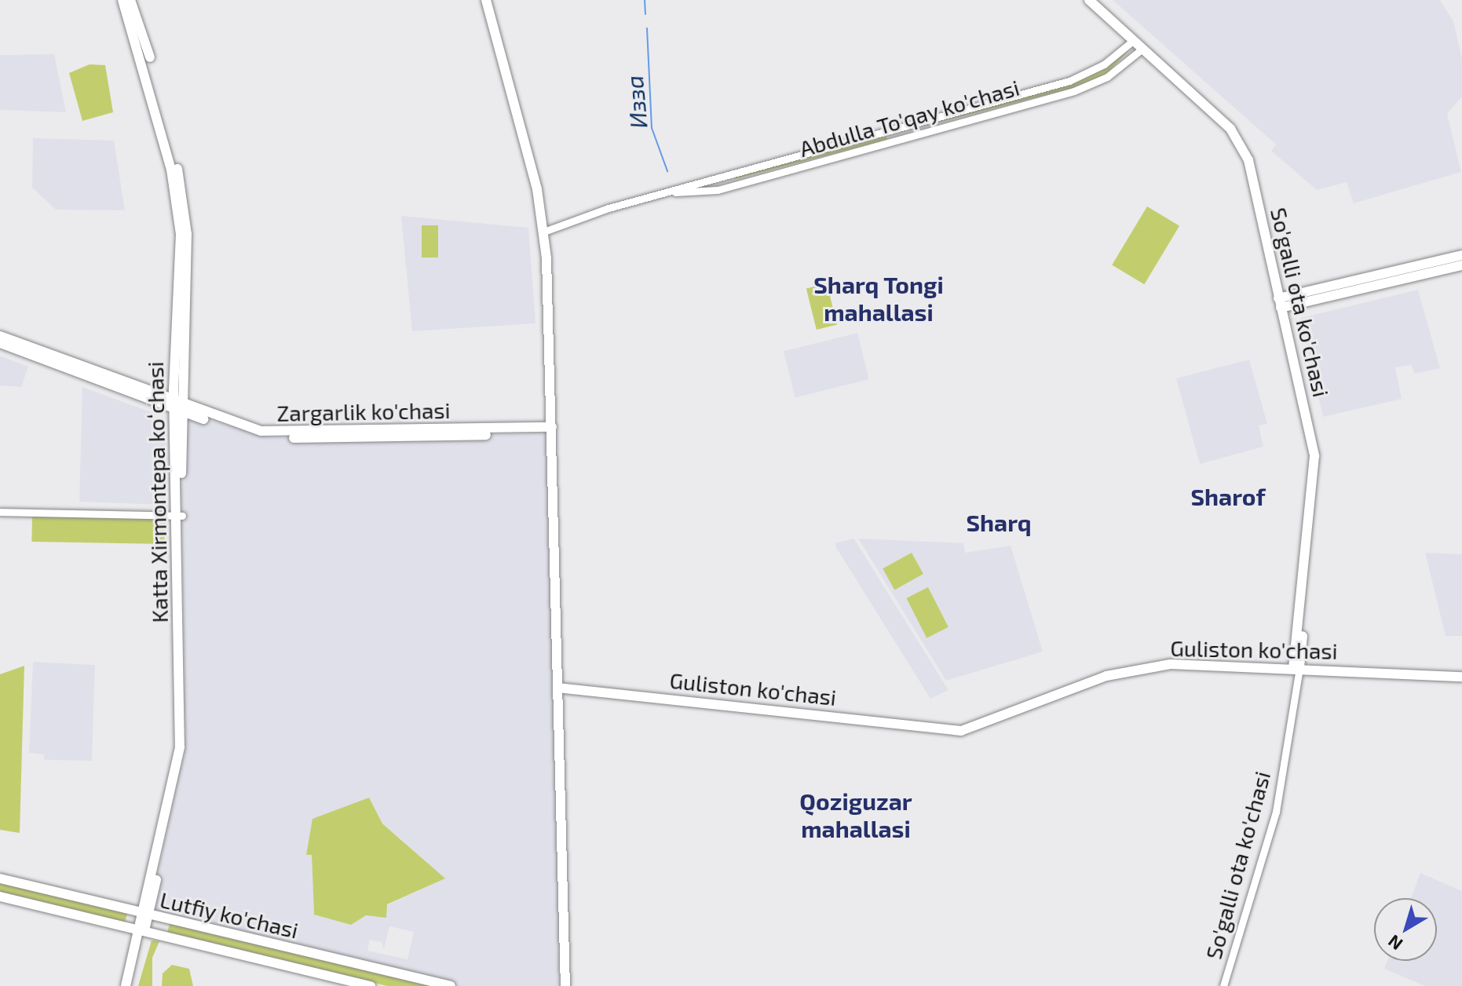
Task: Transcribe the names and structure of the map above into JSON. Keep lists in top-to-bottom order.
{
  "streets": {
    "main road": [
      "So'galli ota ko'chasi",
      "Zargarlik ko'chasi",
      "Katta Xirmontepa koʻchasi",
      "Guliston ko'chasi",
      "Lutfiy ko'chasi"
    ],
    "street": ["Abdulla To'qay ko'chasi"]
  },
  "crossings": [
    ["Abdulla To'qay ko'chasi", "So'galli ota ko'chasi"],
    ["So'galli ota ko'chasi", "Guliston ko'chasi"],
    ["Zargarlik ko'chasi", "Katta Xirmontepa koʻchasi"],
    ["Katta Xirmontepa koʻchasi", "Lutfiy ko'chasi"]
  ],
  "districts": [
    "Sharq Tongi mahallasi",
    "Sharof",
    "Sharq",
    "Qoziguzar mahallasi"
  ],
  "water": ["Изза"],
  "north": "bottom left"
}
